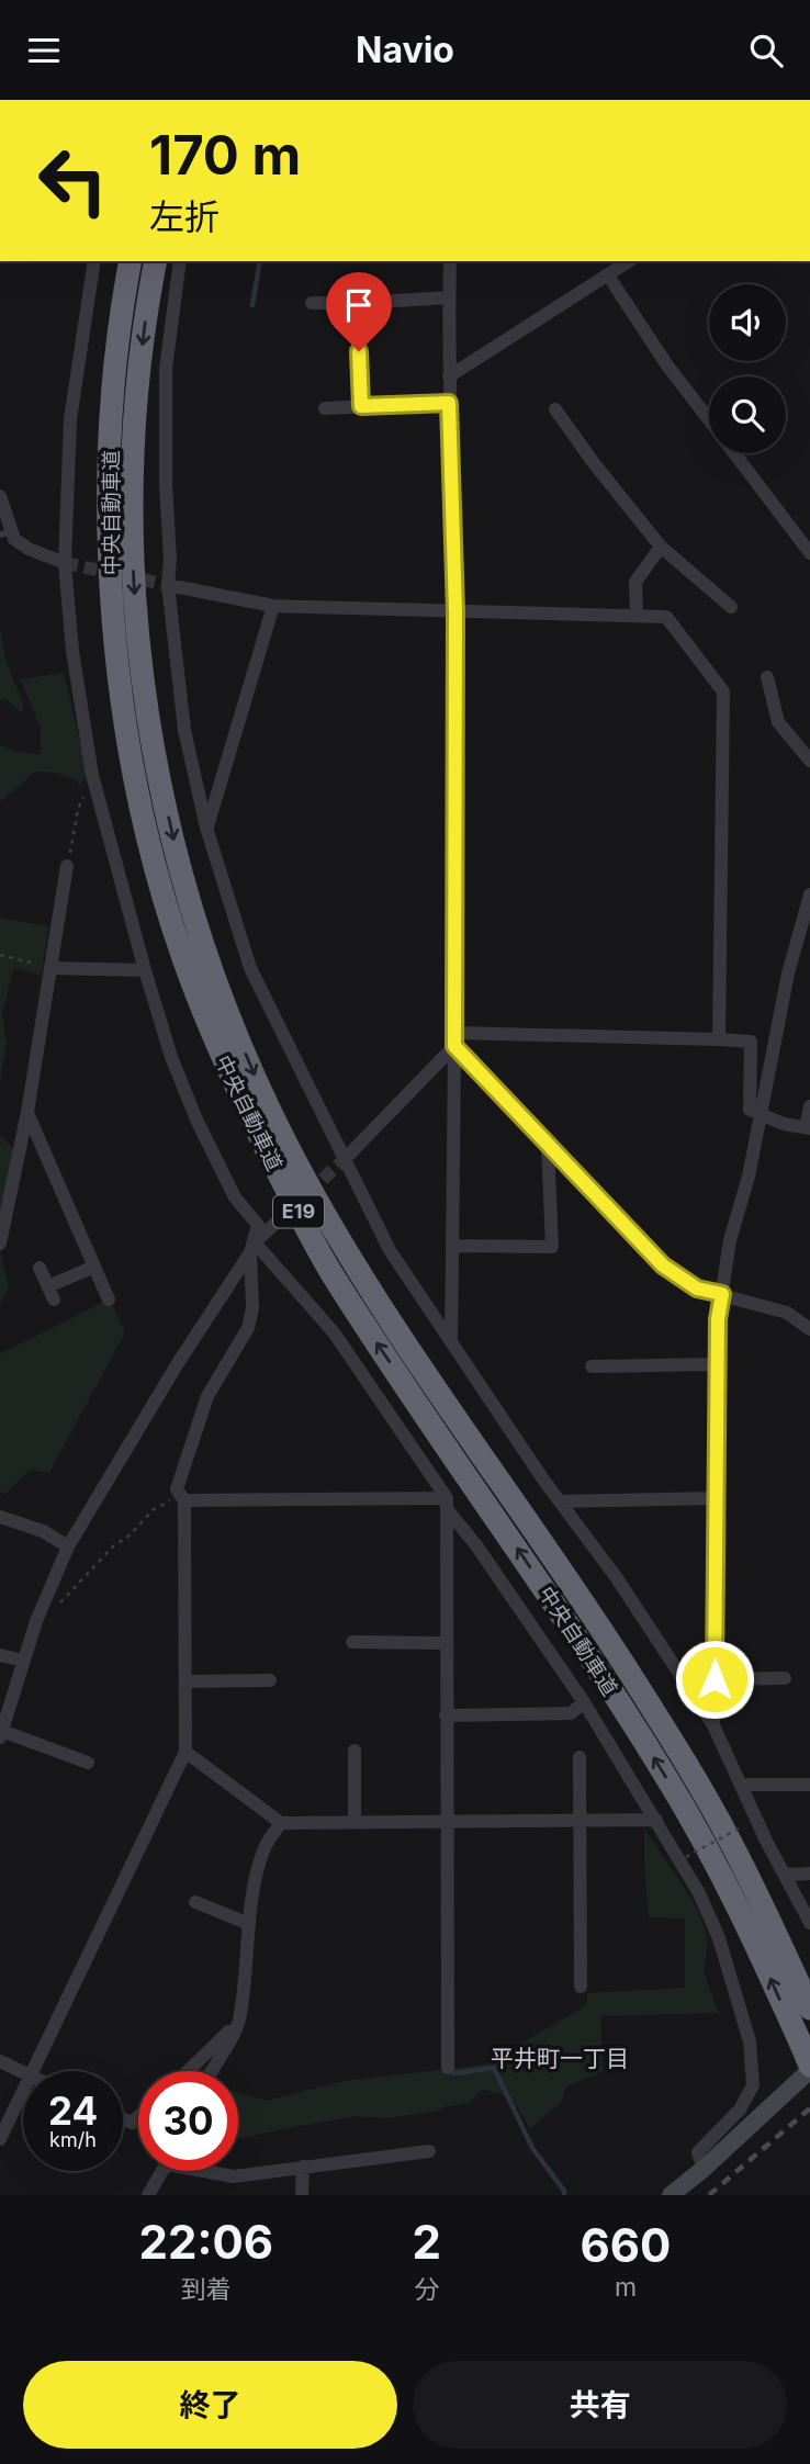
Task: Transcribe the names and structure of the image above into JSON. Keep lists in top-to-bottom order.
{
  "streets": {
    "highway": ["中央自動車道", "E19"]
  },
  "districts": ["平井町一丁目"],
  "page": {
    "header": "Navio",
    "turn": ["170 m", "左折"],
    "speed": "24 km/h",
    "limit": "30",
    "eta": [
      "22:06",
      "到着",
      "2",
      "分",
      "660",
      "m"
    ],
    "buttons": ["終了", "共有"]
  }
}
